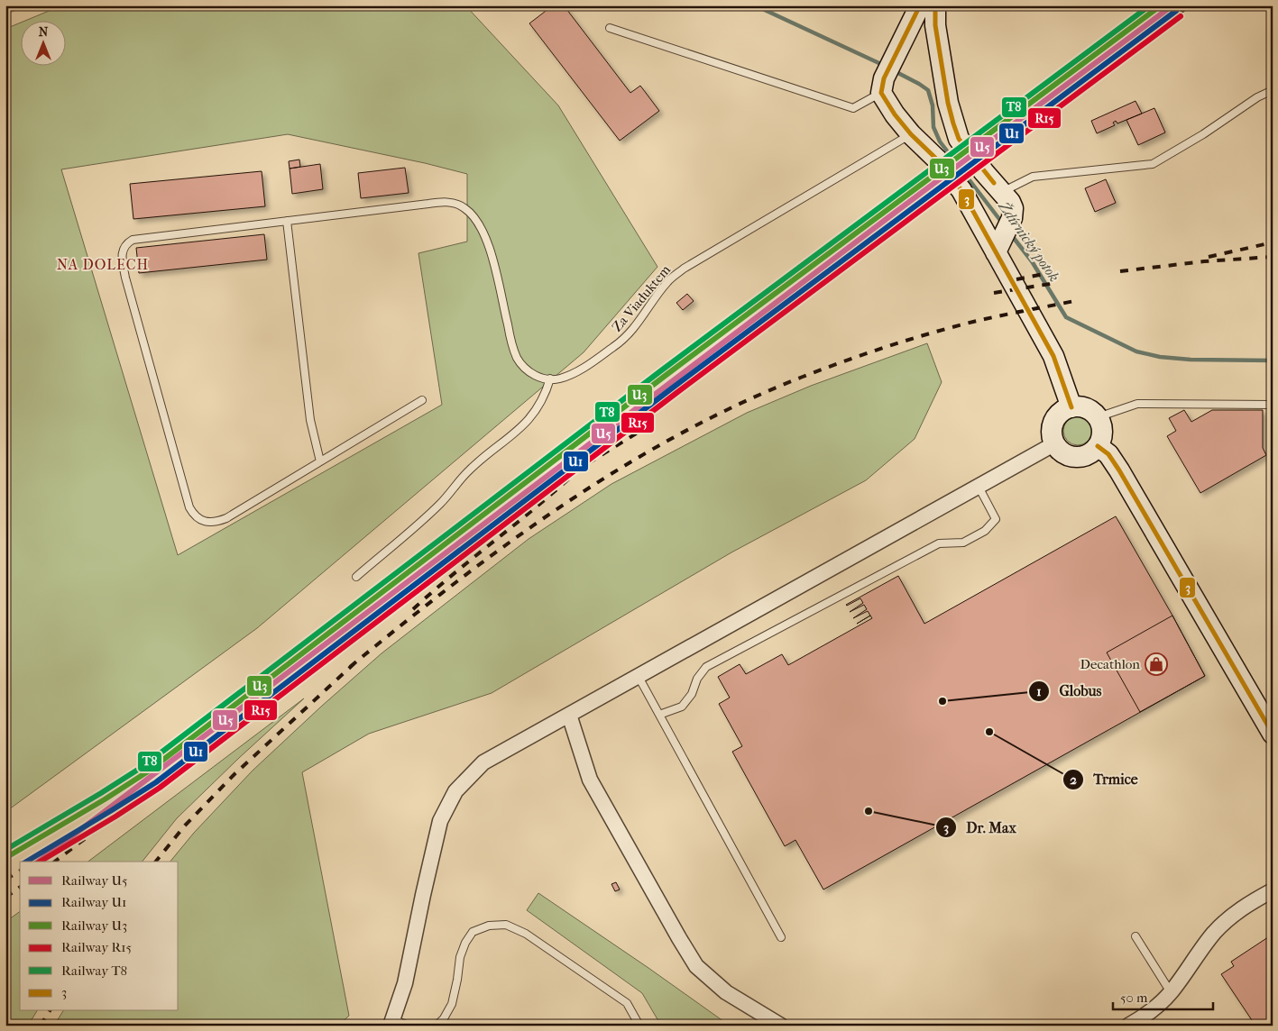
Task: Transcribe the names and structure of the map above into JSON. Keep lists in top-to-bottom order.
{
  "streets": {
    "lane": ["Za Viaduktem"]
  },
  "districts": ["NA DOLECH"],
  "water": ["Ždírnický potok"],
  "places": {
    "shop": ["Decathlon"],
    "other": ["Globus", "Trmice", "Dr. Max"]
  },
  "lines": [
    "rail line U5",
    "rail line U3",
    "rail line T8",
    "transit line 3",
    "rail line U1",
    "rail line R15"
  ],
  "legend": [
    "Railway U5",
    "Railway U1",
    "Railway U3",
    "Railway R15",
    "Railway T8",
    "3"
  ],
  "scale_bar": "50 m",
  "north": "top"
}
